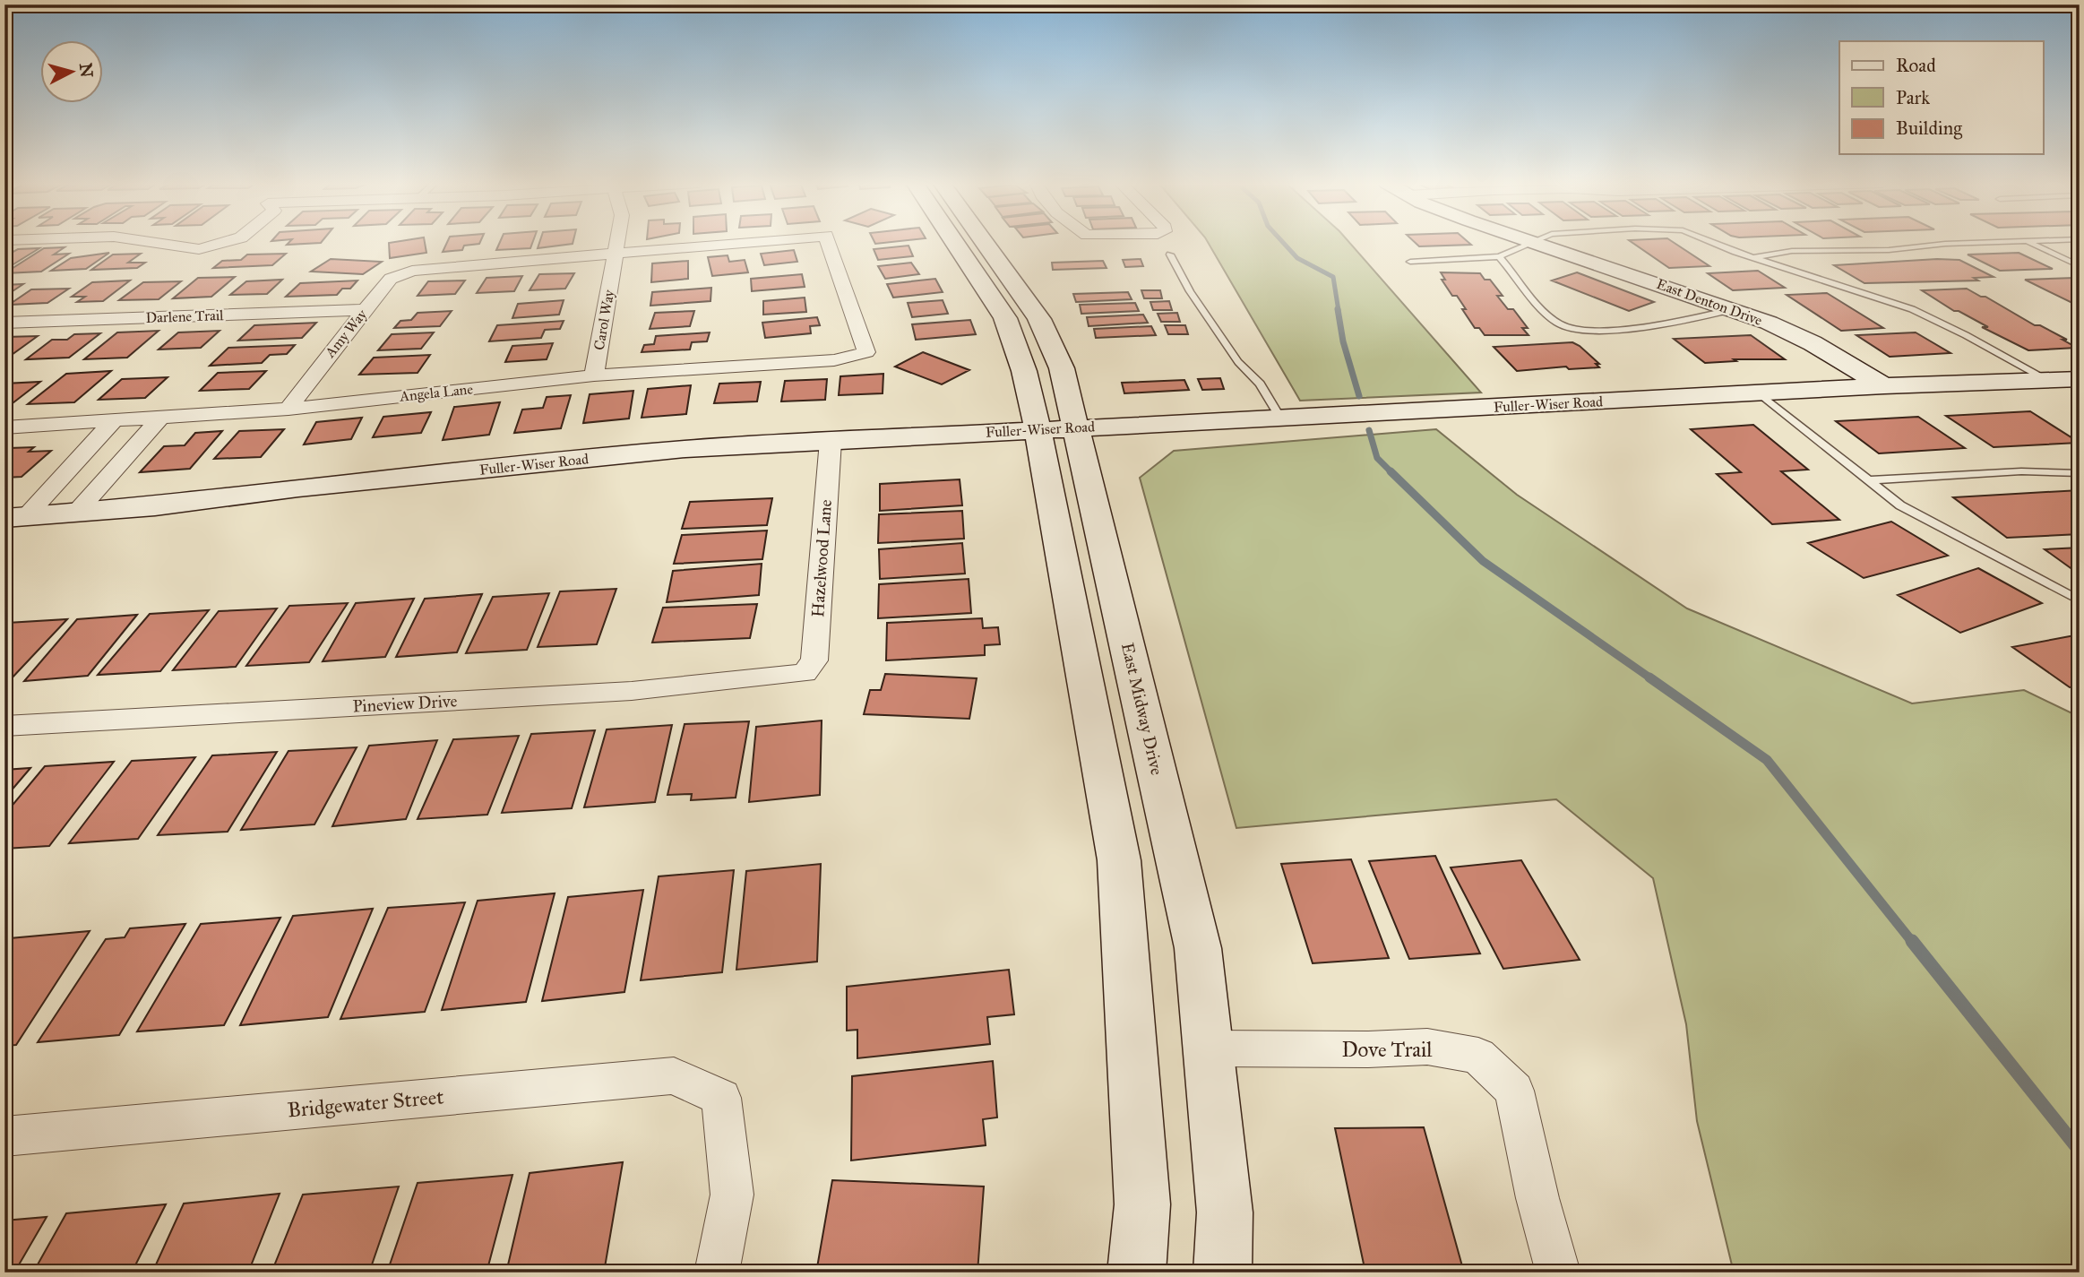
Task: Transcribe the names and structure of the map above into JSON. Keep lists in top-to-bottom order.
{
  "streets": {
    "main road": ["East Denton Drive", "Fuller-Wiser Road", "East Midway Drive"],
    "street": [
      "Darlene Trail",
      "Carol Way",
      "Amy Way",
      "Angela Lane",
      "Hazelwood Lane",
      "Pineview Drive",
      "Dove Trail",
      "Bridgewater Street"
    ]
  },
  "crossings": [
    ["East Denton Drive", "Fuller-Wiser Road"],
    ["Darlene Trail", "Amy Way"],
    ["Carol Way", "Amy Way"],
    ["Carol Way", "Angela Lane"],
    ["Amy Way", "Angela Lane"],
    ["Fuller-Wiser Road", "Hazelwood Lane"],
    ["Fuller-Wiser Road", "East Midway Drive"],
    ["Hazelwood Lane", "Pineview Drive"],
    ["East Midway Drive", "Dove Trail"]
  ],
  "legend": ["Road", "Park", "Building"],
  "north": "right"
}
